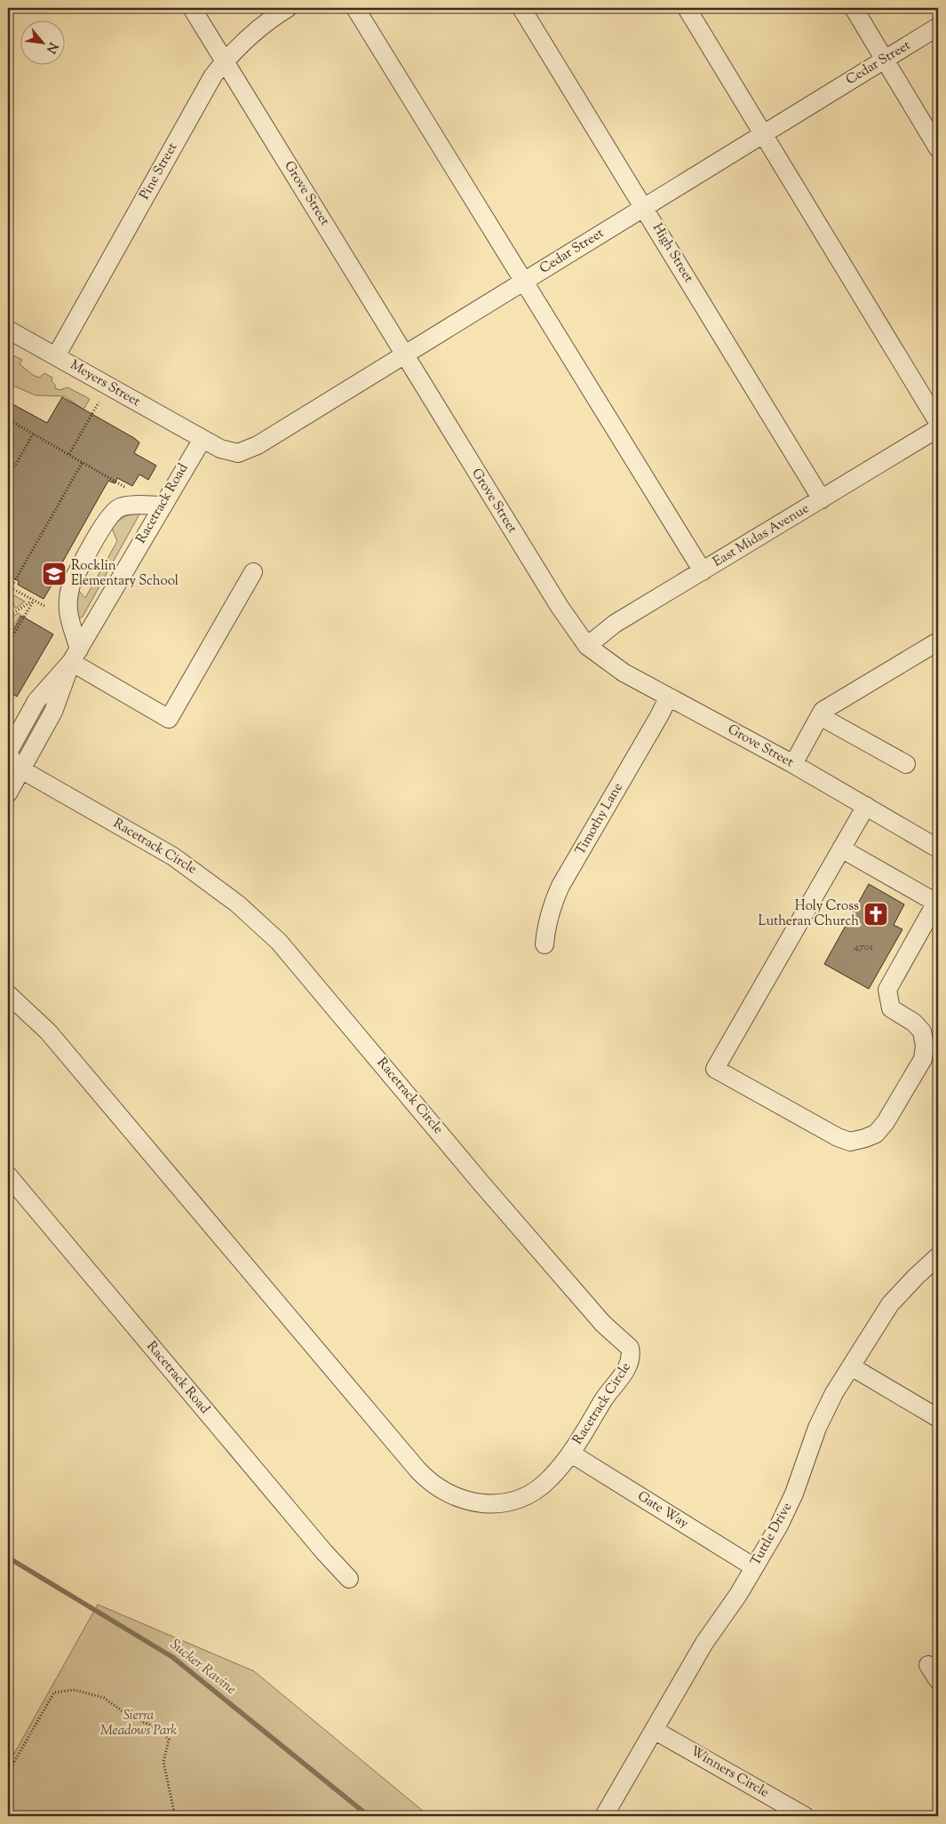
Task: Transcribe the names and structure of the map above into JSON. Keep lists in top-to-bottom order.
{
  "streets": {
    "street": [
      "Cedar Street",
      "Pine Street",
      "Grove Street",
      "High Street",
      "Meyers Street",
      "Racetrack Road",
      "East Midas Avenue",
      "Timothy Lane",
      "Racetrack Circle",
      "Gate Way",
      "Tuttle Drive",
      "Winners Circle"
    ]
  },
  "crossings": [
    ["Cedar Street", "Grove Street"],
    ["Cedar Street", "High Street"],
    ["Cedar Street", "Meyers Street"],
    ["Cedar Street", "Racetrack Road"],
    ["Pine Street", "Grove Street"],
    ["Pine Street", "Meyers Street"],
    ["Grove Street", "East Midas Avenue"],
    ["Grove Street", "Timothy Lane"],
    ["High Street", "East Midas Avenue"],
    ["Meyers Street", "Racetrack Road"],
    ["Racetrack Road", "Racetrack Circle"],
    ["Racetrack Circle", "Gate Way"],
    ["Gate Way", "Tuttle Drive"],
    ["Tuttle Drive", "Winners Circle"]
  ],
  "water": ["Sucker Ravine"],
  "parks": ["Sierra Meadows Park"],
  "places": {
    "school or university": ["Rocklin Elementary School"],
    "church": ["Holy Cross Lutheran Church"]
  },
  "house_numbers": ["4701"],
  "north": "bottom right"
}
